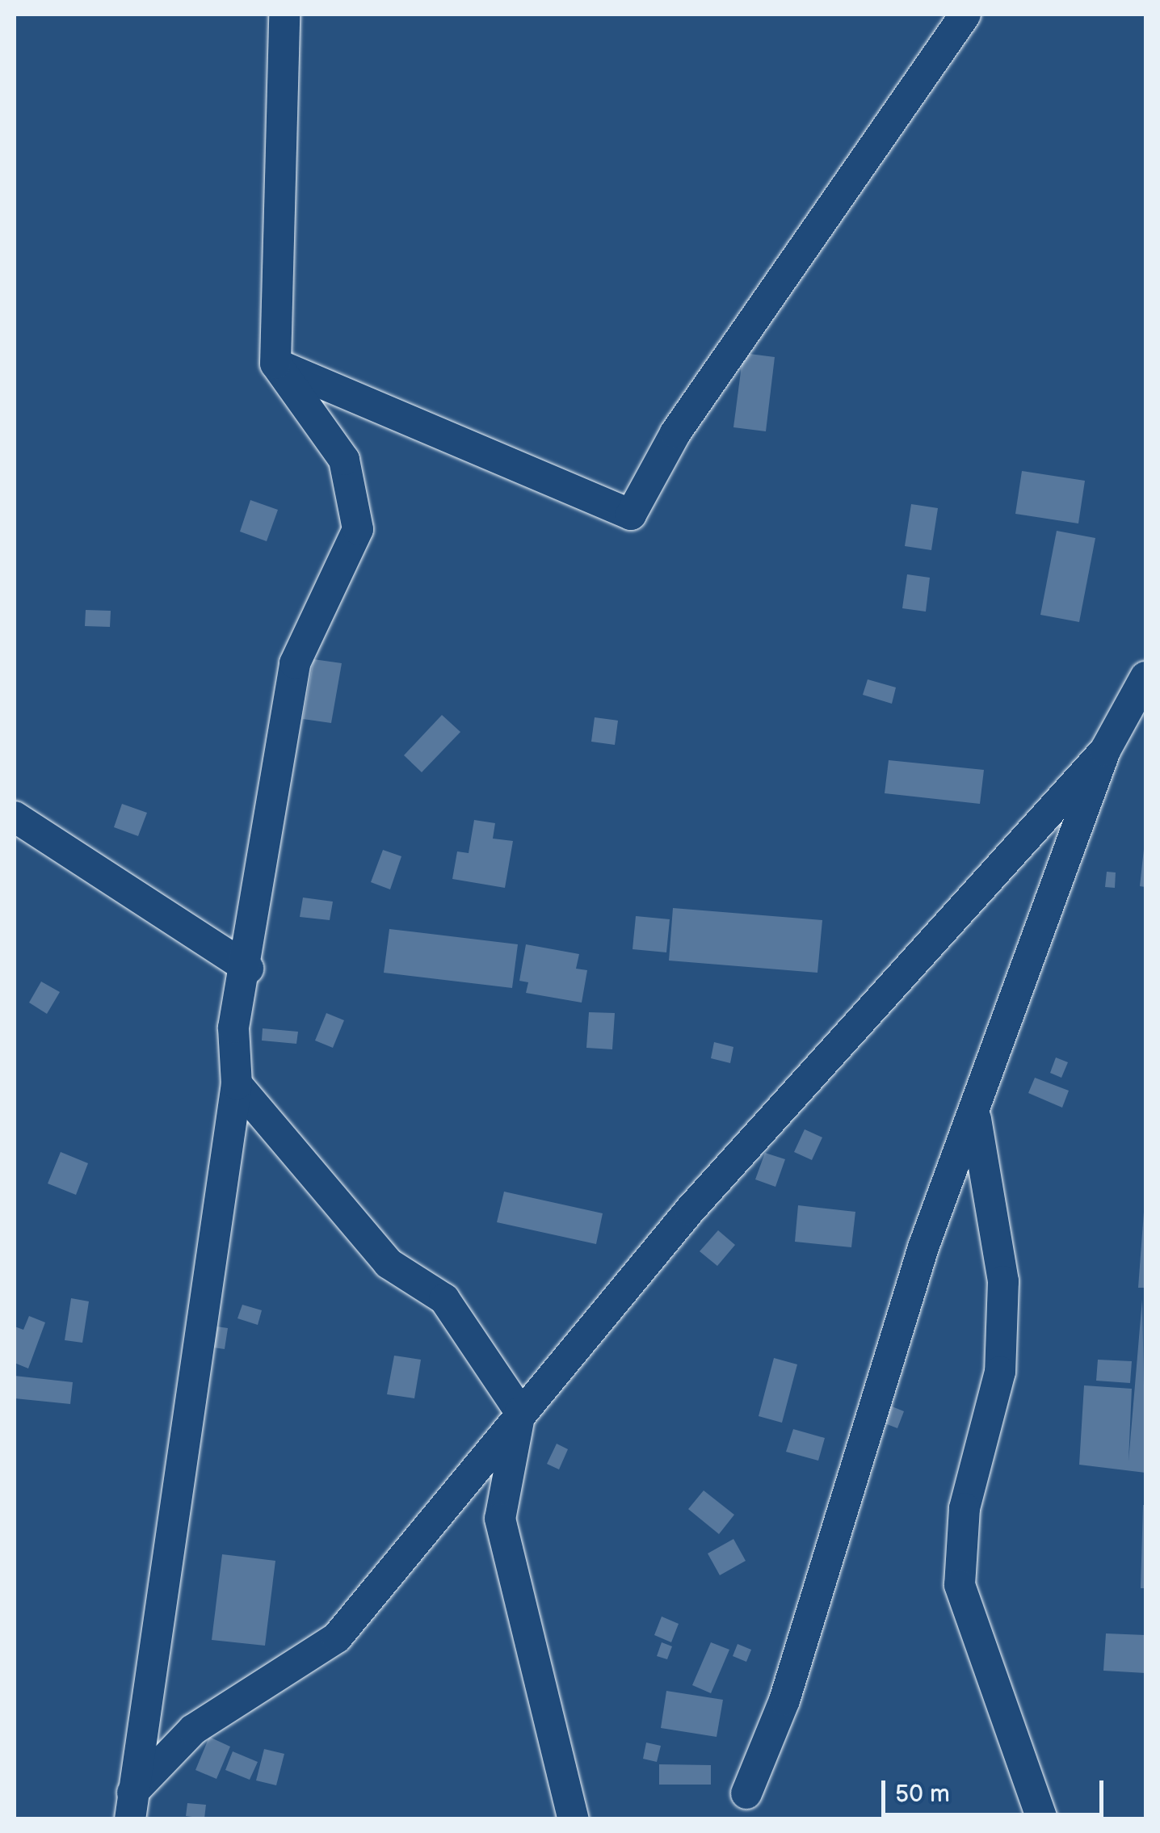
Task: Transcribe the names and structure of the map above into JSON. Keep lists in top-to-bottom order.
{
  "scale_bar": "50 m"
}
